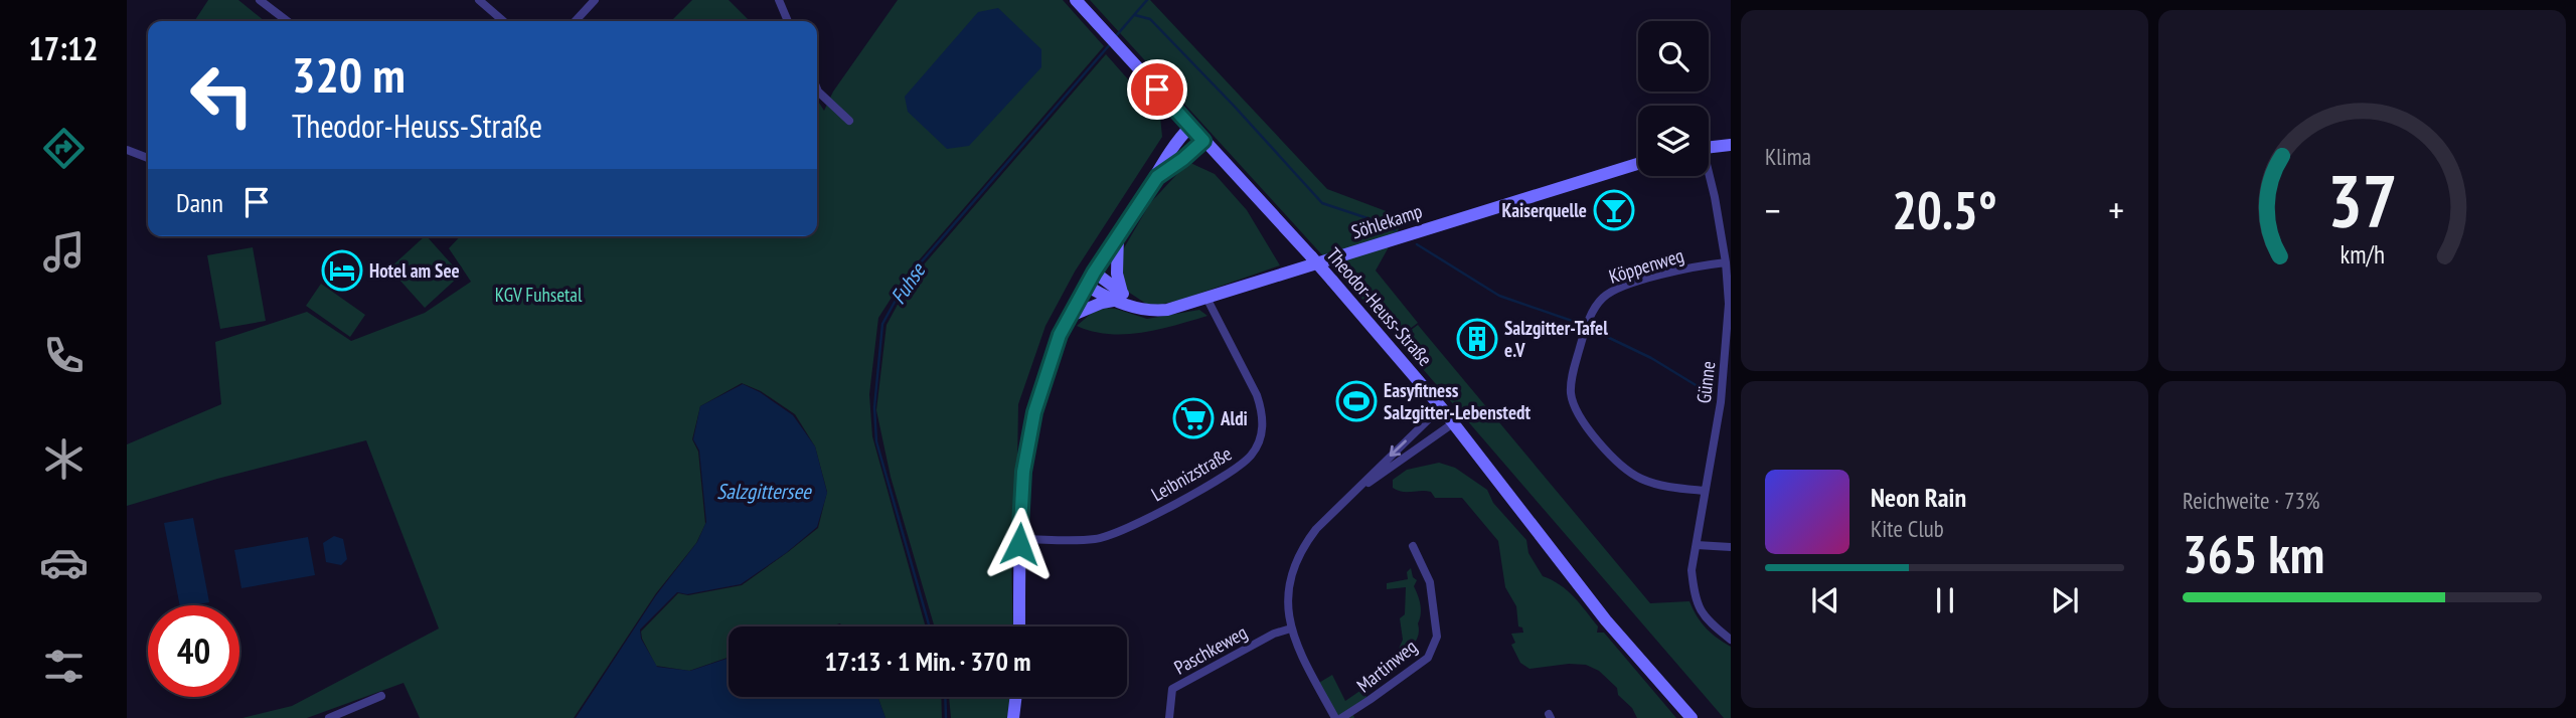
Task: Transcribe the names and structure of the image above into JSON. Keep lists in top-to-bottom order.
{
  "streets": {
    "street": [
      "Söhlekamp",
      "Köppenweg",
      "Theodor-Heuss-Straße",
      "Günne",
      "Leibnizstraße",
      "Paschkeweg",
      "Martinweg"
    ]
  },
  "crossings": [
    ["Söhlekamp", "Leibnizstraße"],
    ["Köppenweg", "Günne"]
  ],
  "water": ["Fuhse", "Salzgittersee"],
  "parks": ["KGV Fuhsetal"],
  "places": {
    "bar": ["Kaiserquelle"],
    "hotel": ["Hotel am See"],
    "building": ["Salzgitter-Tafel e.V"],
    "sports": ["Easyfitness Salzgitter-Lebenstedt"],
    "supermarket": ["Aldi"]
  },
  "page": {
    "tabs": "17:12",
    "tile": [
      "Klima",
      ["Reichweite · 73%", "365 km"]
    ],
    "turn": ["320 m", "Theodor-Heuss-Straße"],
    "then": "Dann",
    "heat": ["−", "20.5°", "+"],
    "song": ["Neon Rain", "Kite Club"],
    "limit": "40",
    "trip": "17:13 · 1 Min. · 370 m",
    "gauge": ["37", "km/h"]
  }
}
